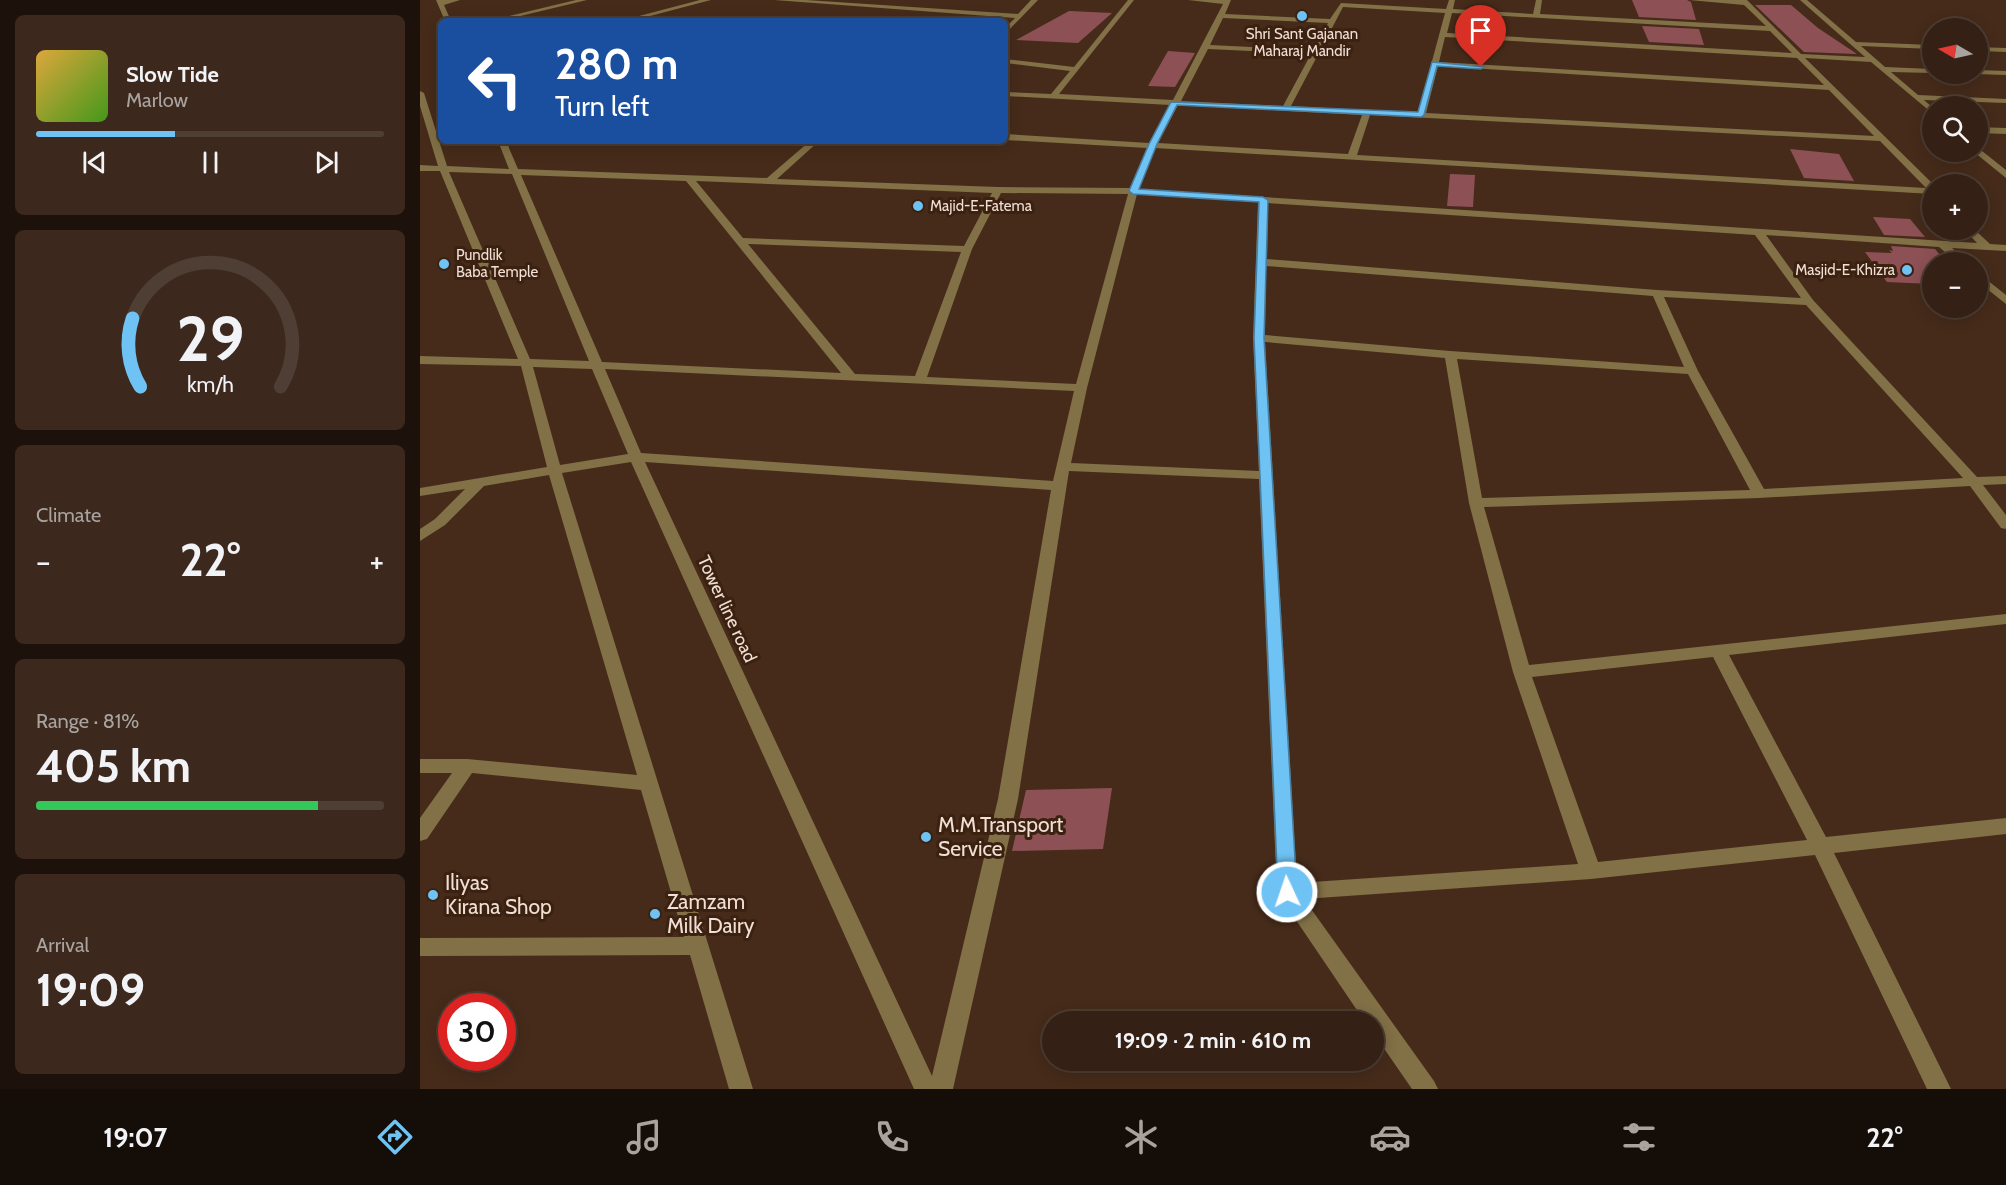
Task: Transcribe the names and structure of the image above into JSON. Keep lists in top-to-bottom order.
{
  "streets": {
    "street": ["Tower line road"]
  },
  "places": [
    "Shri Sant Gajanan Maharaj Mandir",
    "Majid-E-Fatema",
    "Pundlik Baba Temple",
    "Masjid-E-Khizra",
    "M.M.Transport Service",
    "Iliyas Kirana Shop",
    "Zamzam Milk Dairy"
  ],
  "north": "left",
  "page": {
    "map_buttons": ["+", "−"],
    "turn": ["280 m", "Turn left"],
    "song": ["Slow Tide", "Marlow"],
    "tile": [
      "Climate",
      ["Range · 81%", "405 km"],
      ["Arrival", "19:09"]
    ],
    "heat": ["−", "22°", "+"],
    "limit": "30",
    "trip": "19:09 · 2 min · 610 m",
    "tabs": ["19:07", "22°"],
    "gauge": ["29", "km/h"]
  }
}
